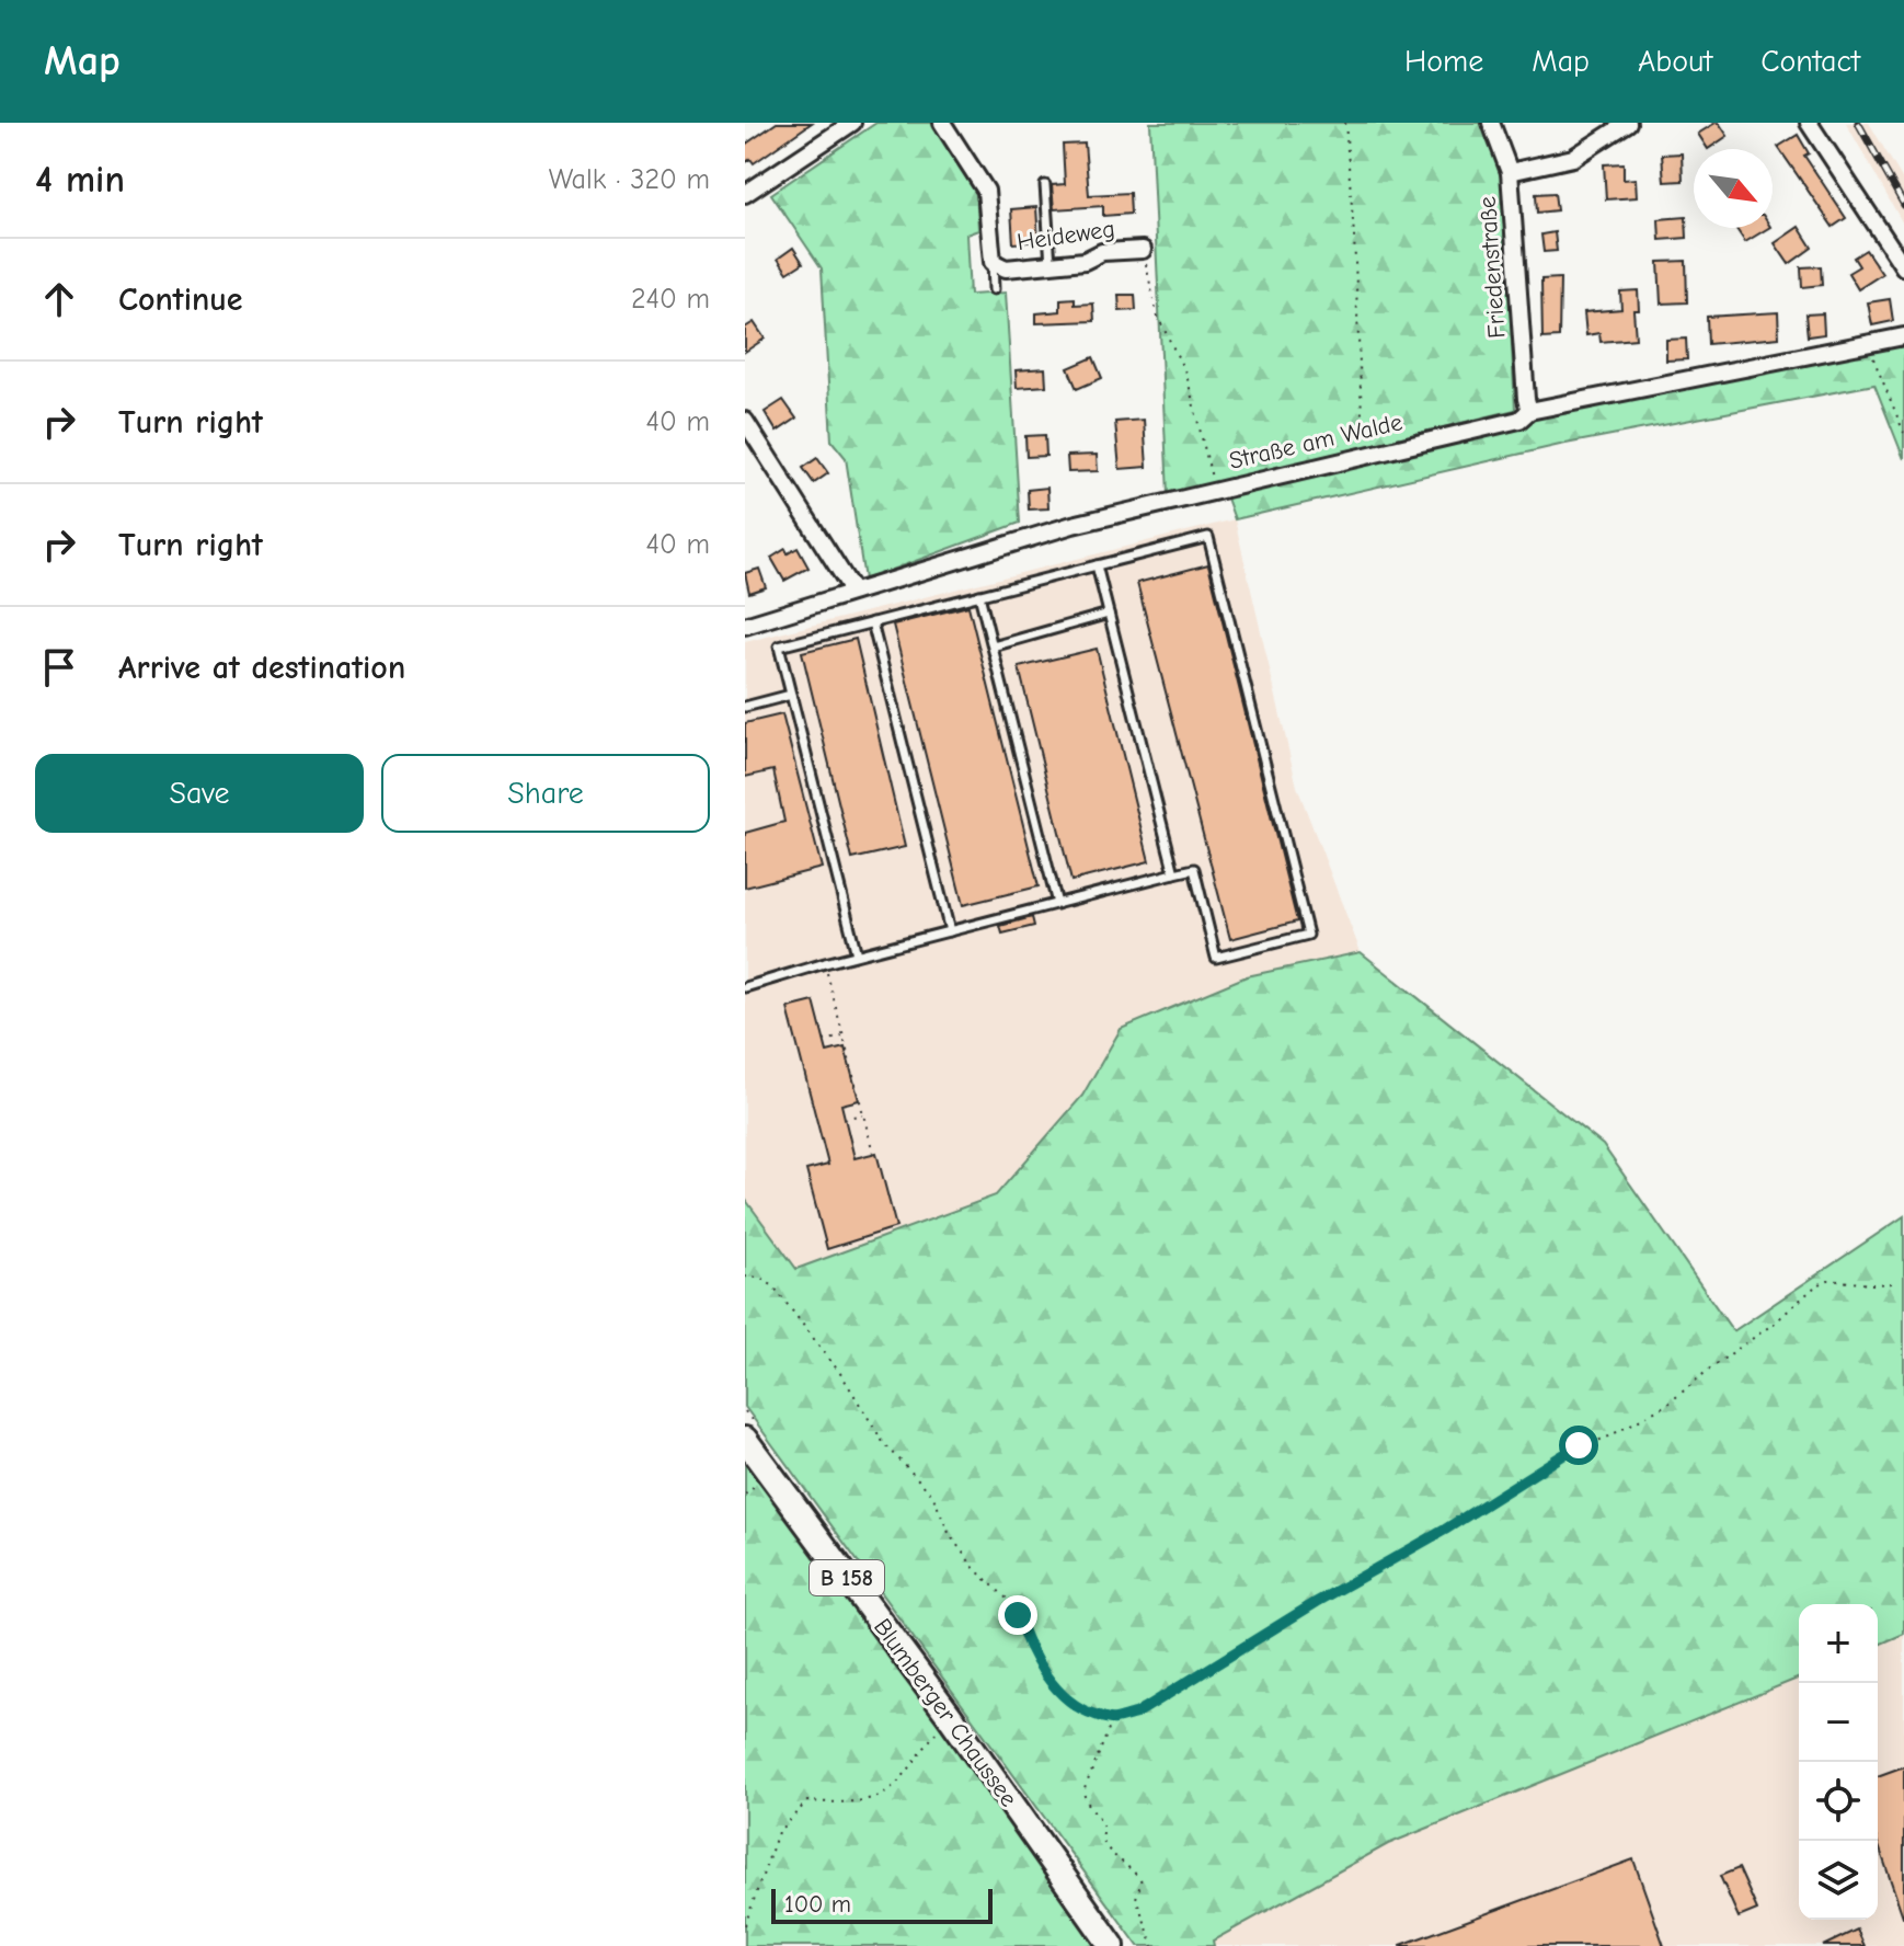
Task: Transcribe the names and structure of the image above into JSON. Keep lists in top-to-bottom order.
{
  "streets": {
    "main road": ["B 158", "Blumberger Chaussee"],
    "street": ["Heideweg", "Friedenstraße", "Straße am Walde"]
  },
  "crossings": [
    ["Friedenstraße", "Straße am Walde"]
  ],
  "scale_bar": "100 m",
  "north": "bottom right",
  "page": {
    "header": "Map",
    "nav": [
      "Home",
      "Map",
      "About",
      "Contact"
    ],
    "heading": ["4 min", "Walk · 320 m"],
    "list": [
      ["Continue", "240 m"],
      ["Turn right", "40 m"],
      ["Turn right", "40 m"],
      "Arrive at destination"
    ],
    "buttons": ["Save", "Share"],
    "map_buttons": ["+", "−"],
    "scale": "100 m"
  }
}
